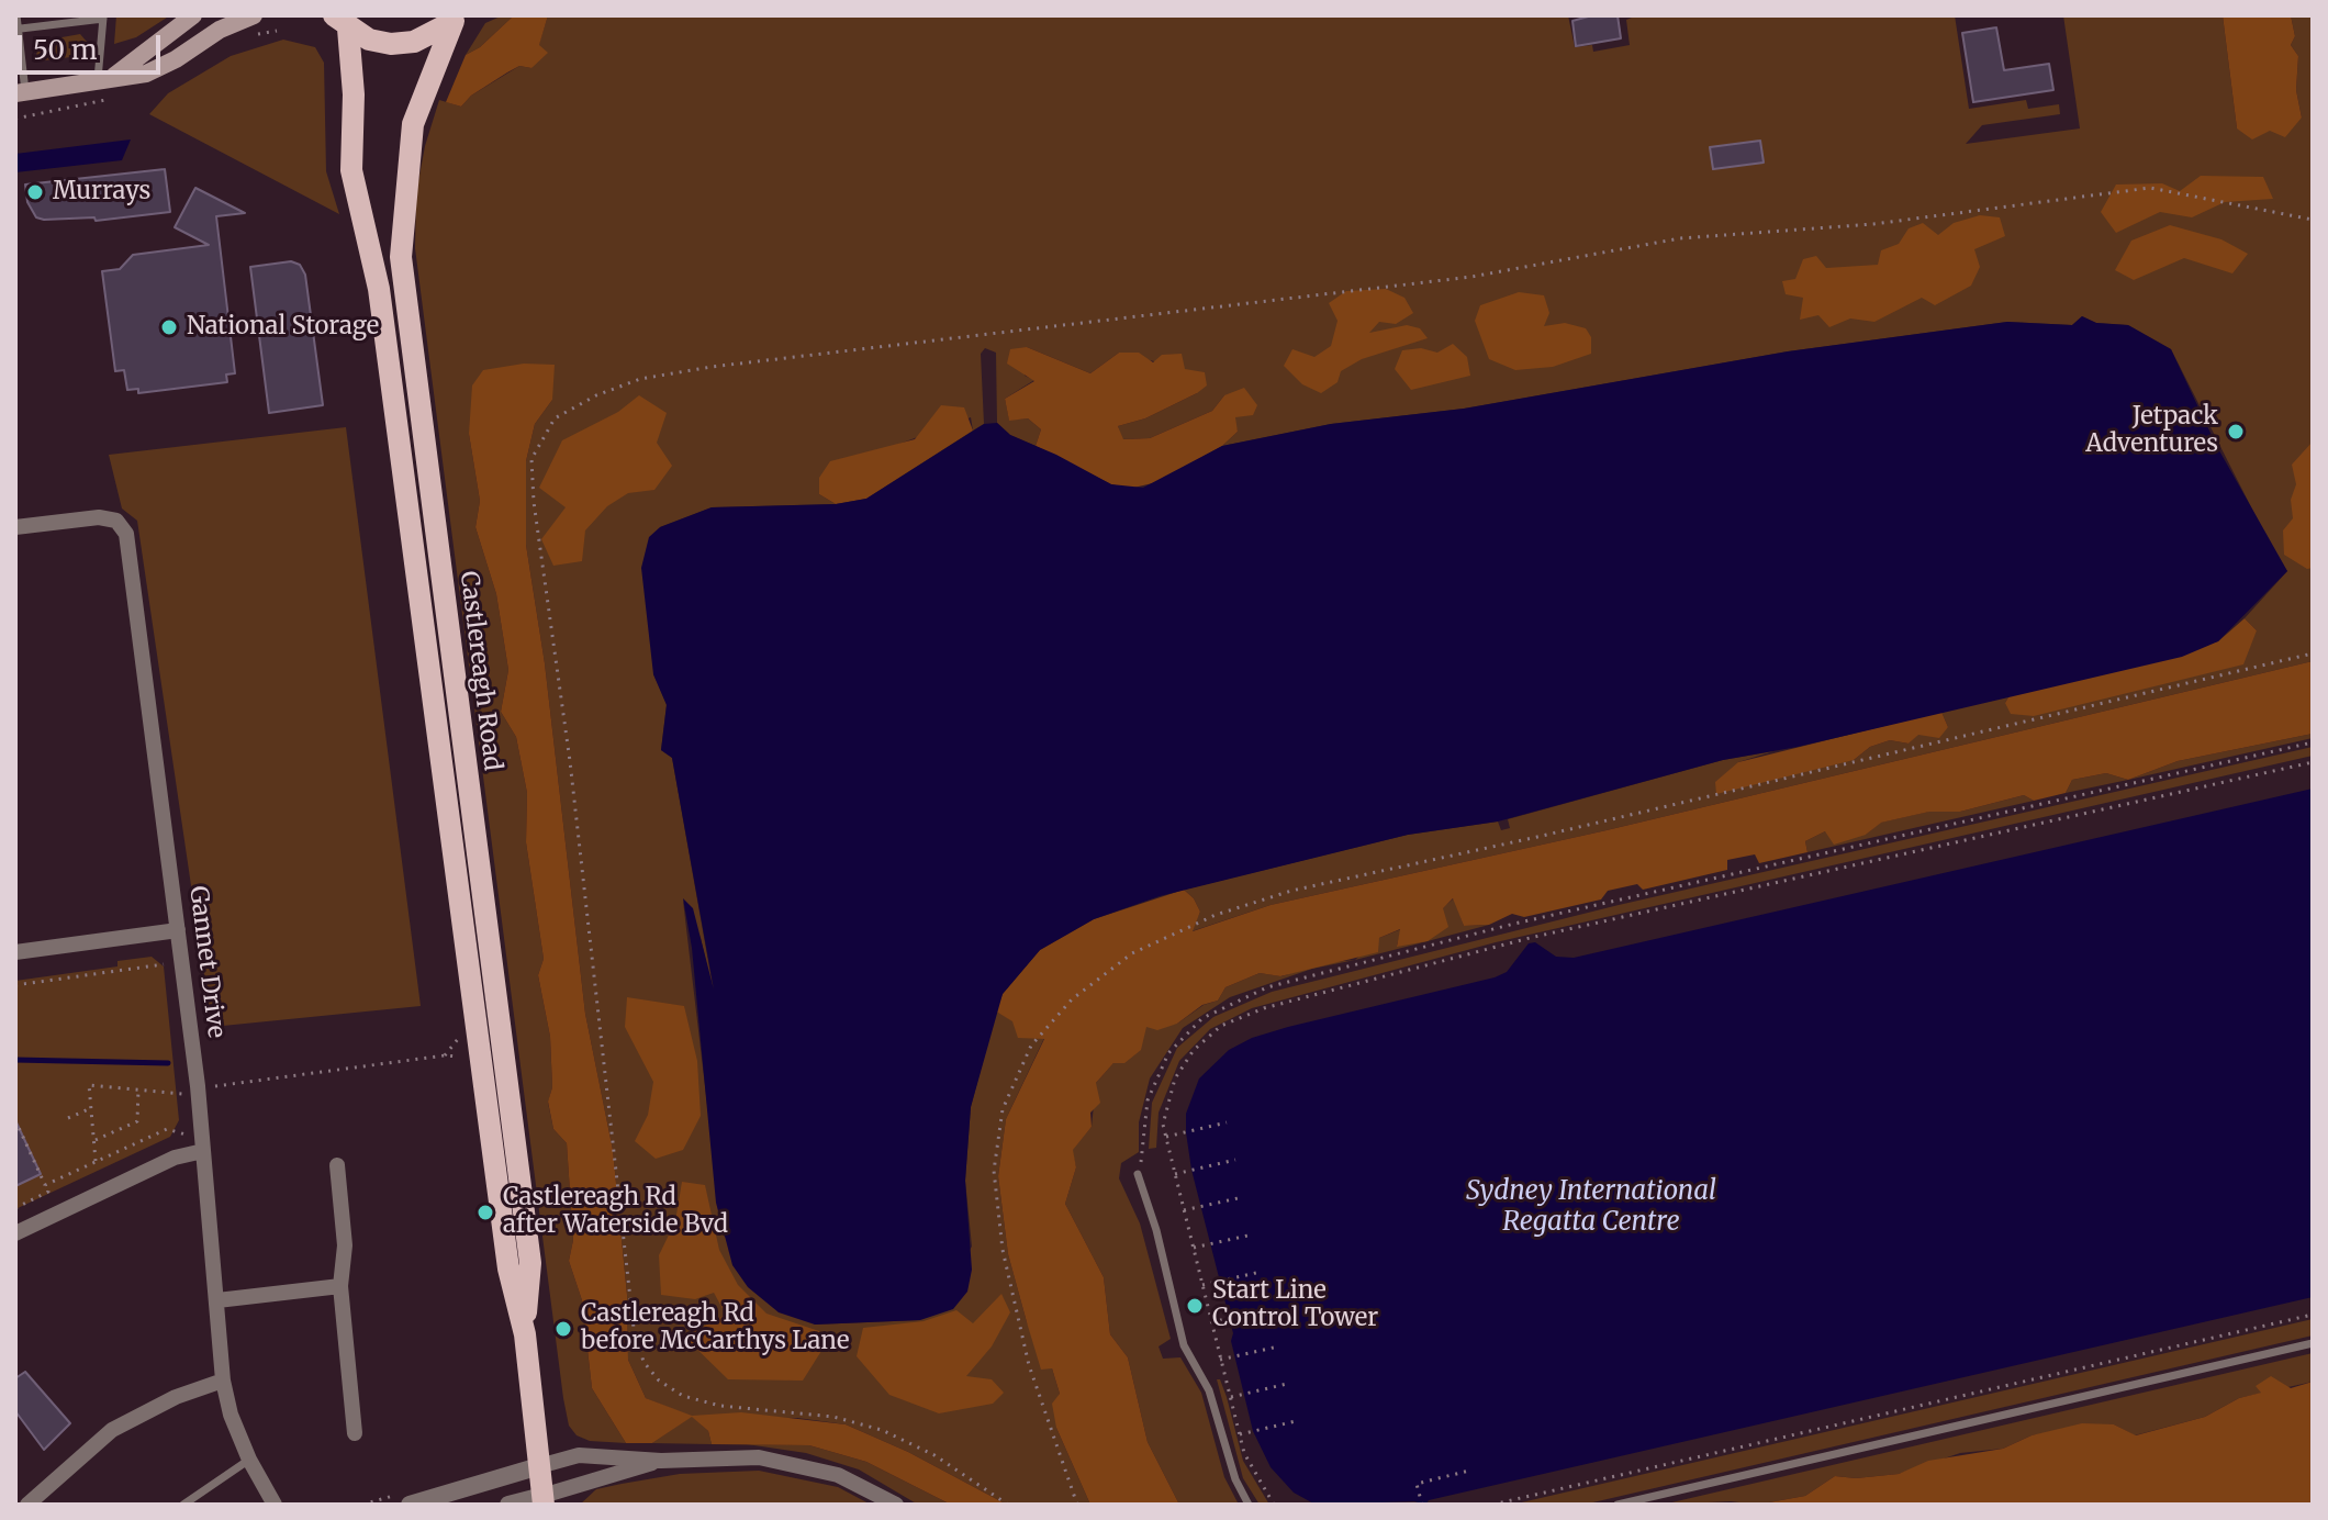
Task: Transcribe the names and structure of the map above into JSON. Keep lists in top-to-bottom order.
{
  "streets": {
    "main road": ["Castlereagh Road"],
    "street": ["Gannet Drive"]
  },
  "water": ["Sydney International Regatta Centre"],
  "places": [
    "Murrays",
    "National Storage",
    "Jetpack Adventures",
    "Castlereagh Rd after Waterside Bvd",
    "Start Line Control Tower",
    "Castlereagh Rd before McCarthys Lane"
  ],
  "scale_bar": "50 m"
}
